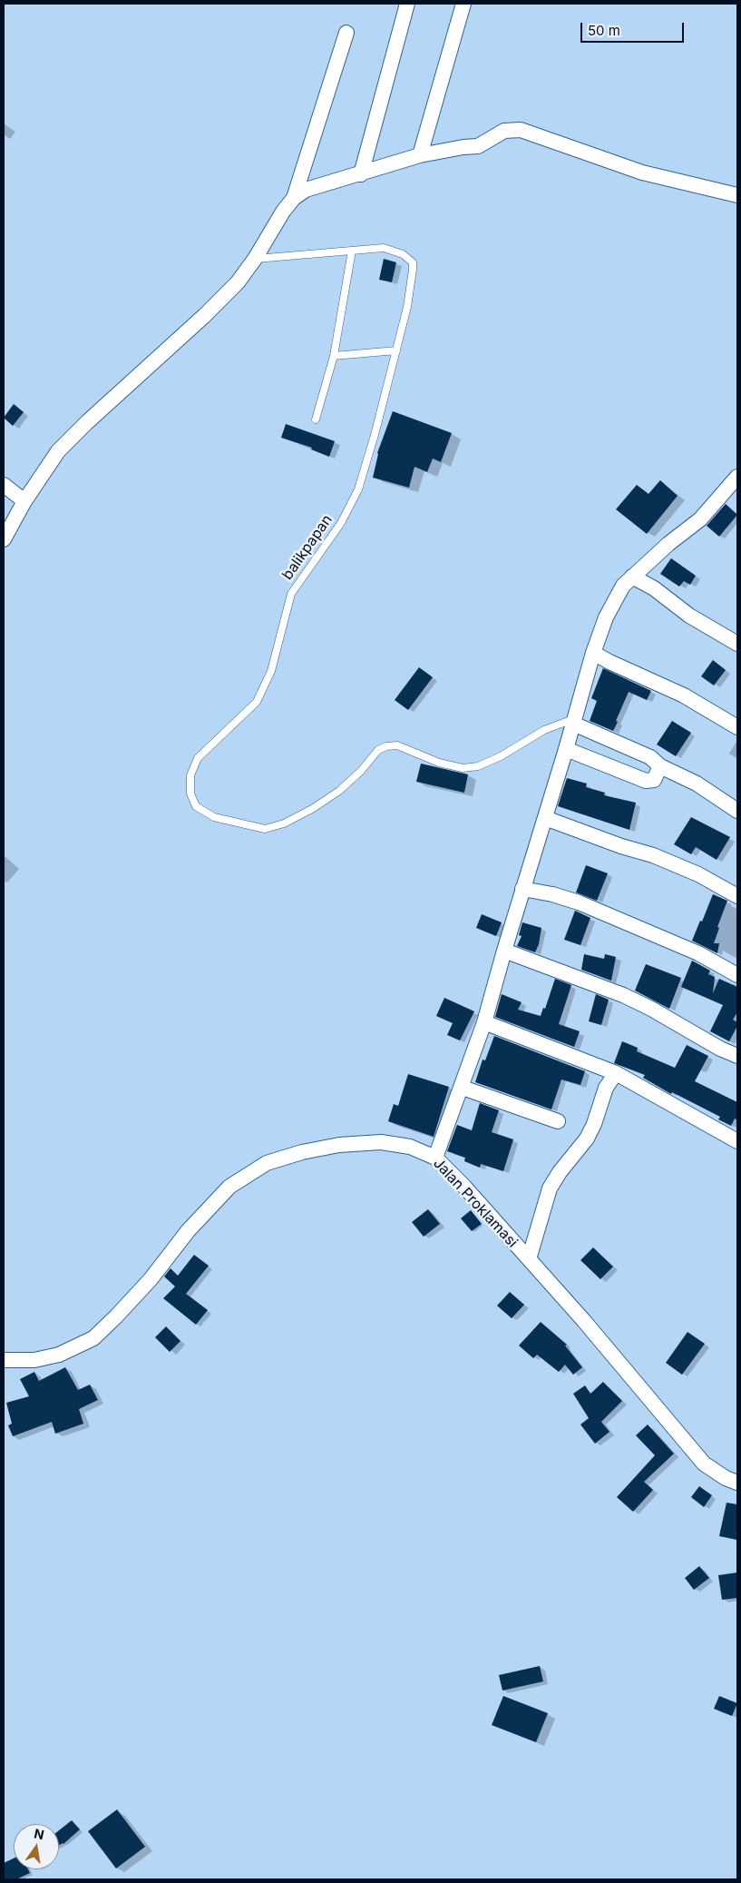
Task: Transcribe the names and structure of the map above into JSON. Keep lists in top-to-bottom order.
{
  "streets": {
    "street": ["Jalan Proklamasi"],
    "lane": ["balikpapan"]
  },
  "scale_bar": "50 m",
  "north": "top"
}
